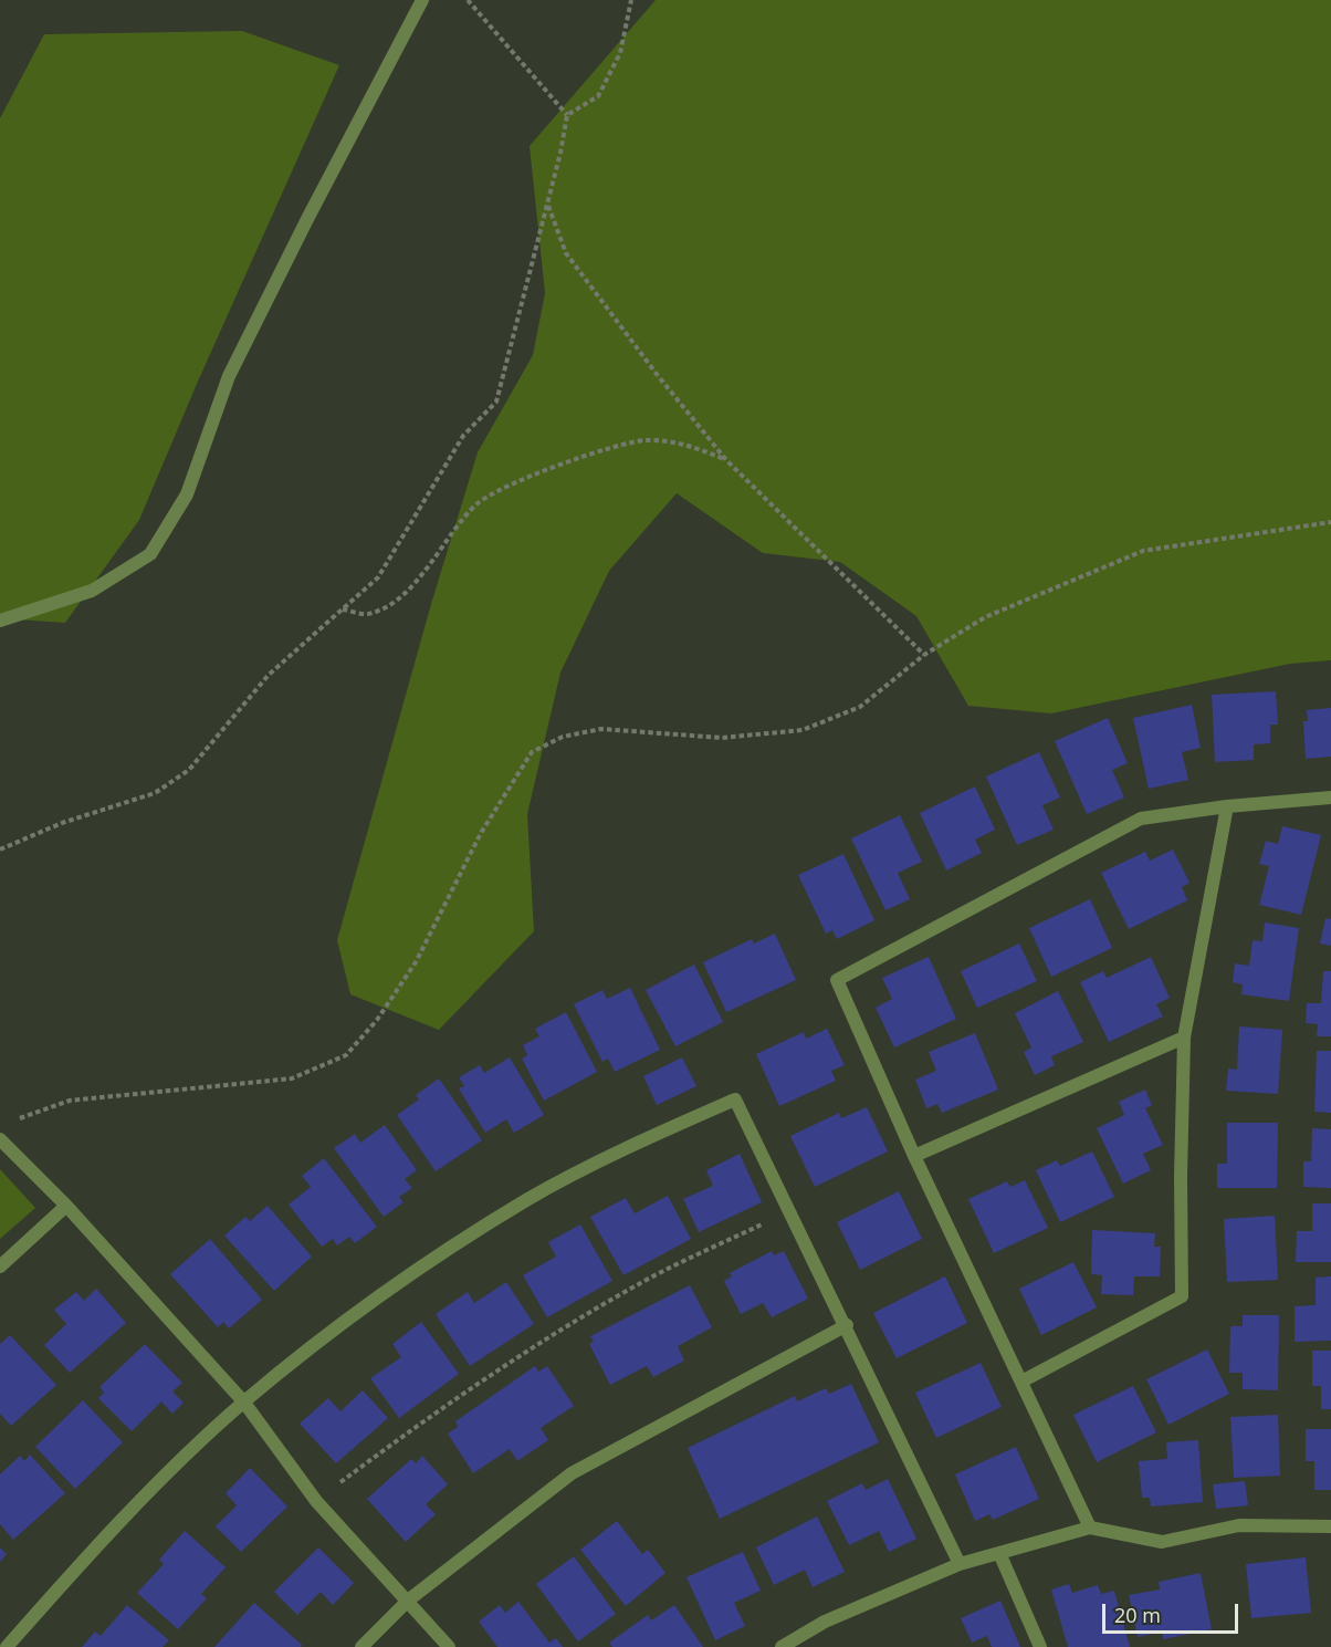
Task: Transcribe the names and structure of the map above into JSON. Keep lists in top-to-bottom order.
{
  "scale_bar": "20 m"
}
